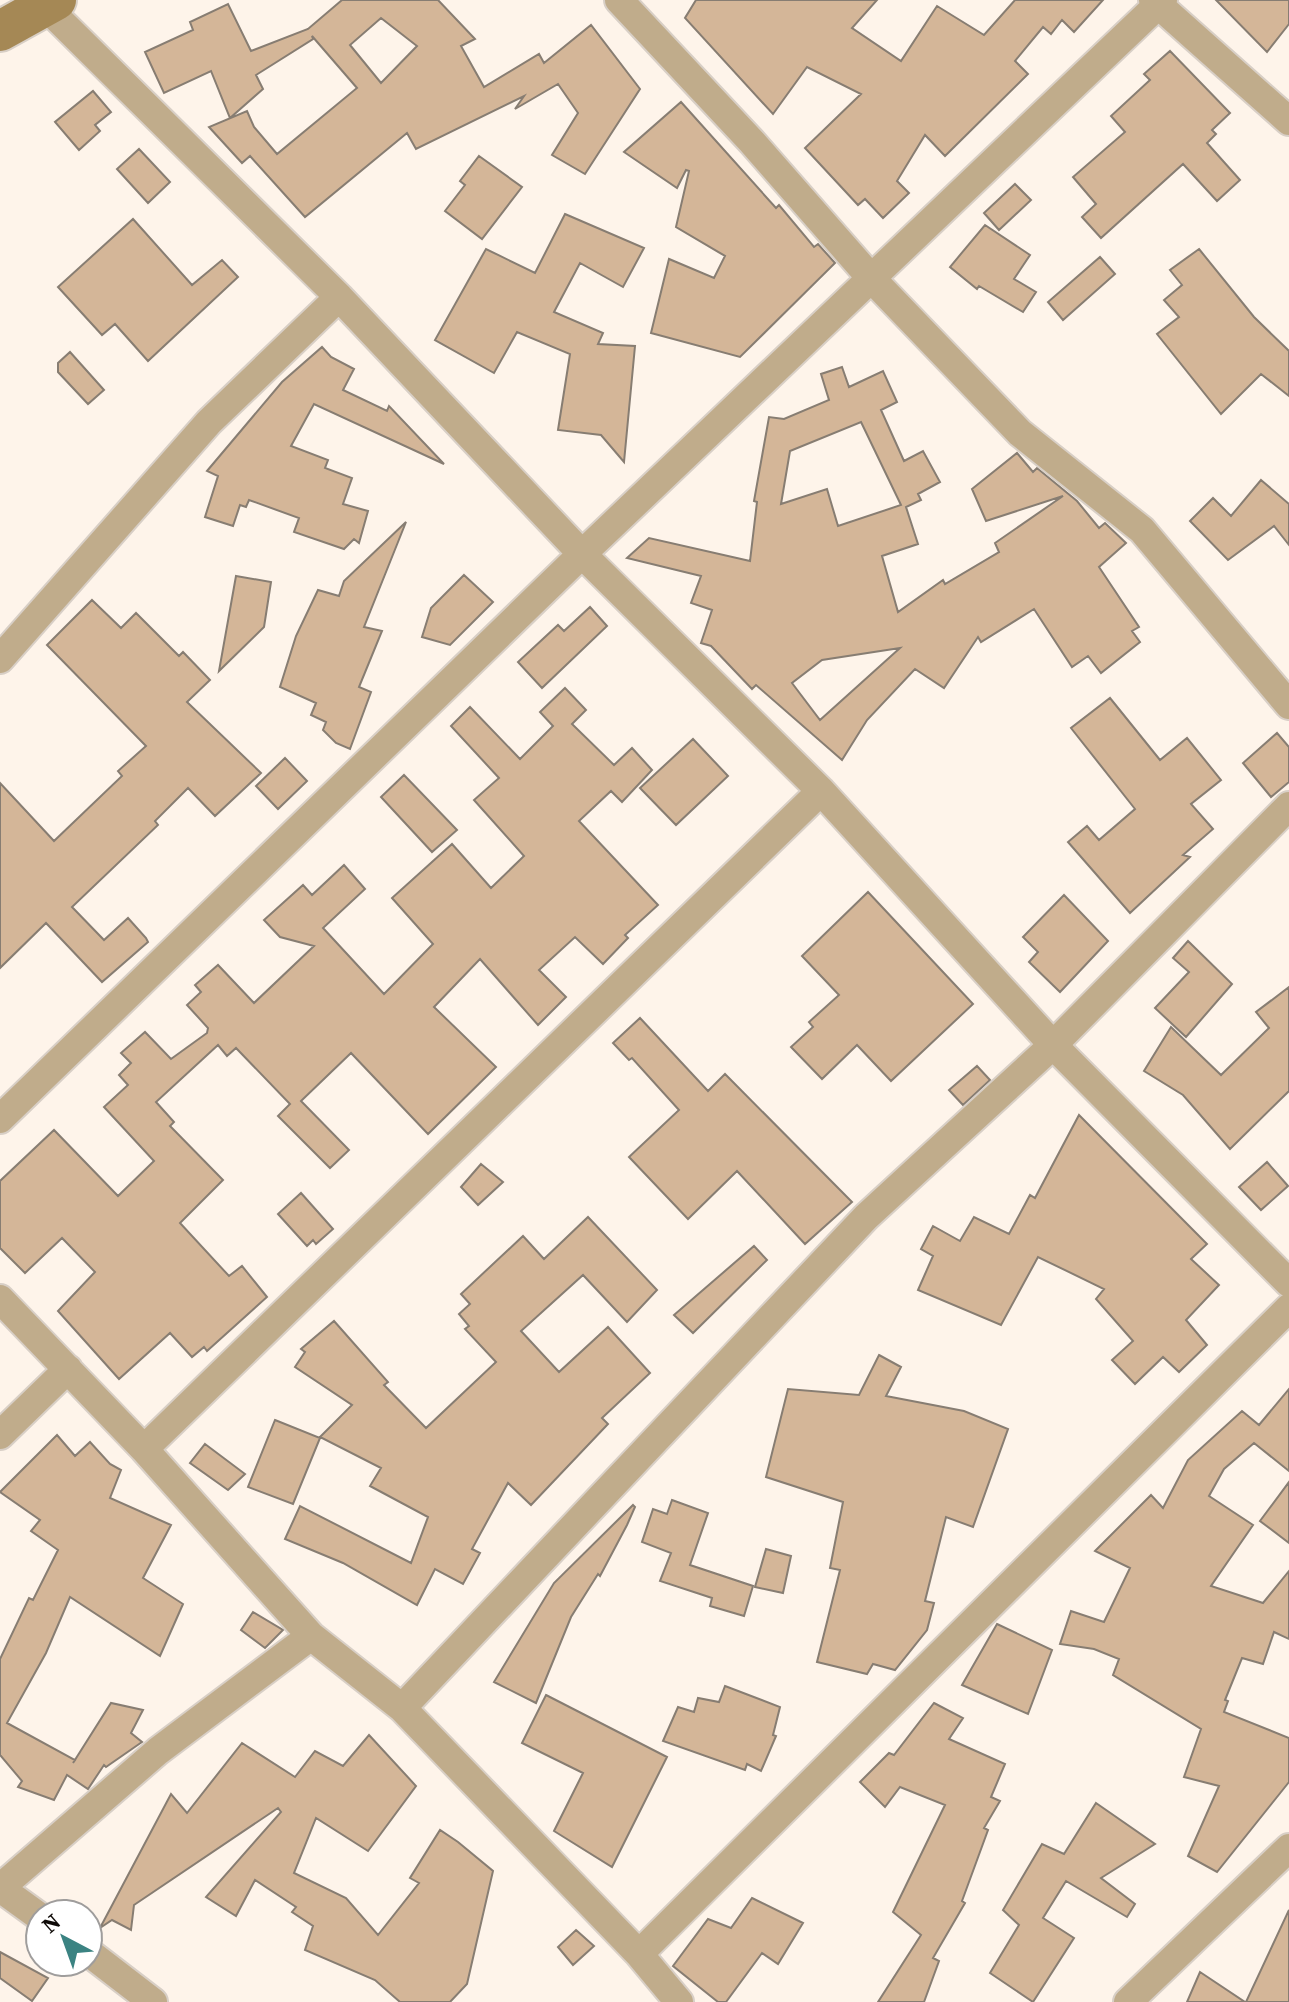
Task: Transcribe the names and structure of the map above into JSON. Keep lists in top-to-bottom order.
{
  "north": "top left"
}
